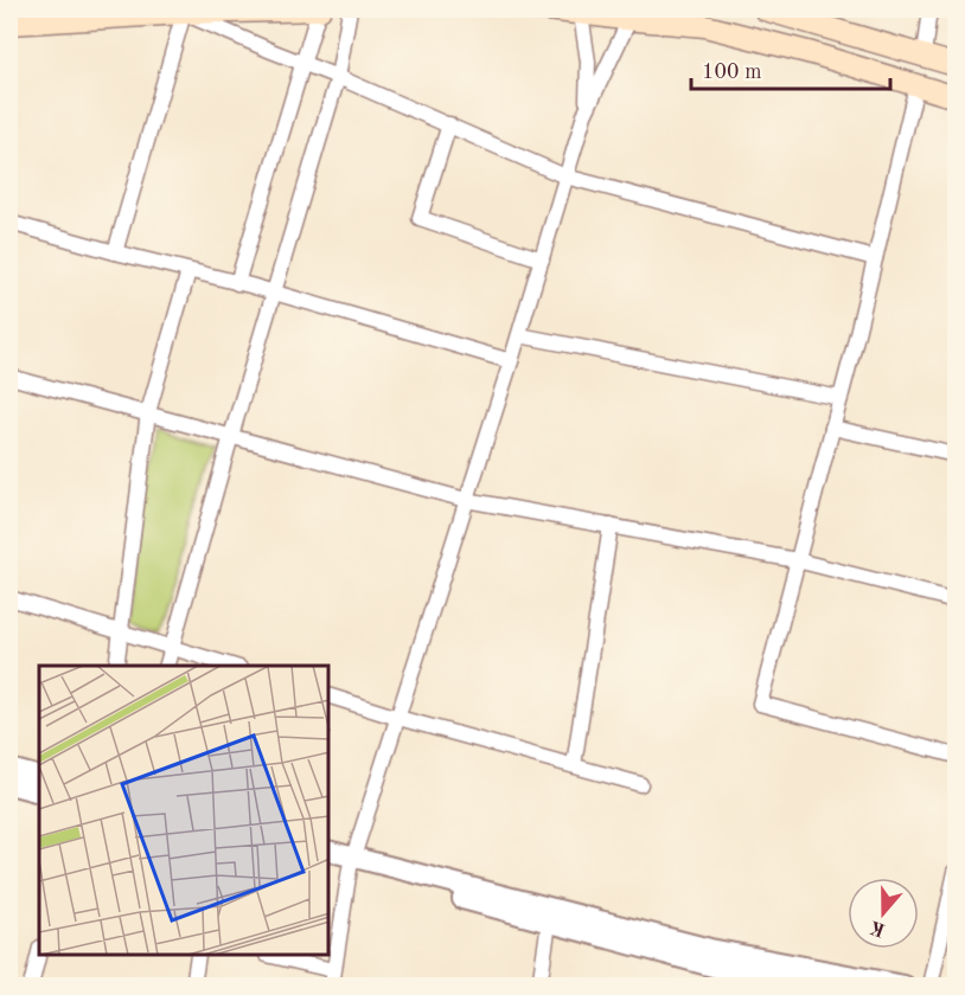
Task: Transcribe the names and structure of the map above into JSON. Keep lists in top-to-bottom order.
{
  "scale_bar": "100 m",
  "north": "bottom"
}
